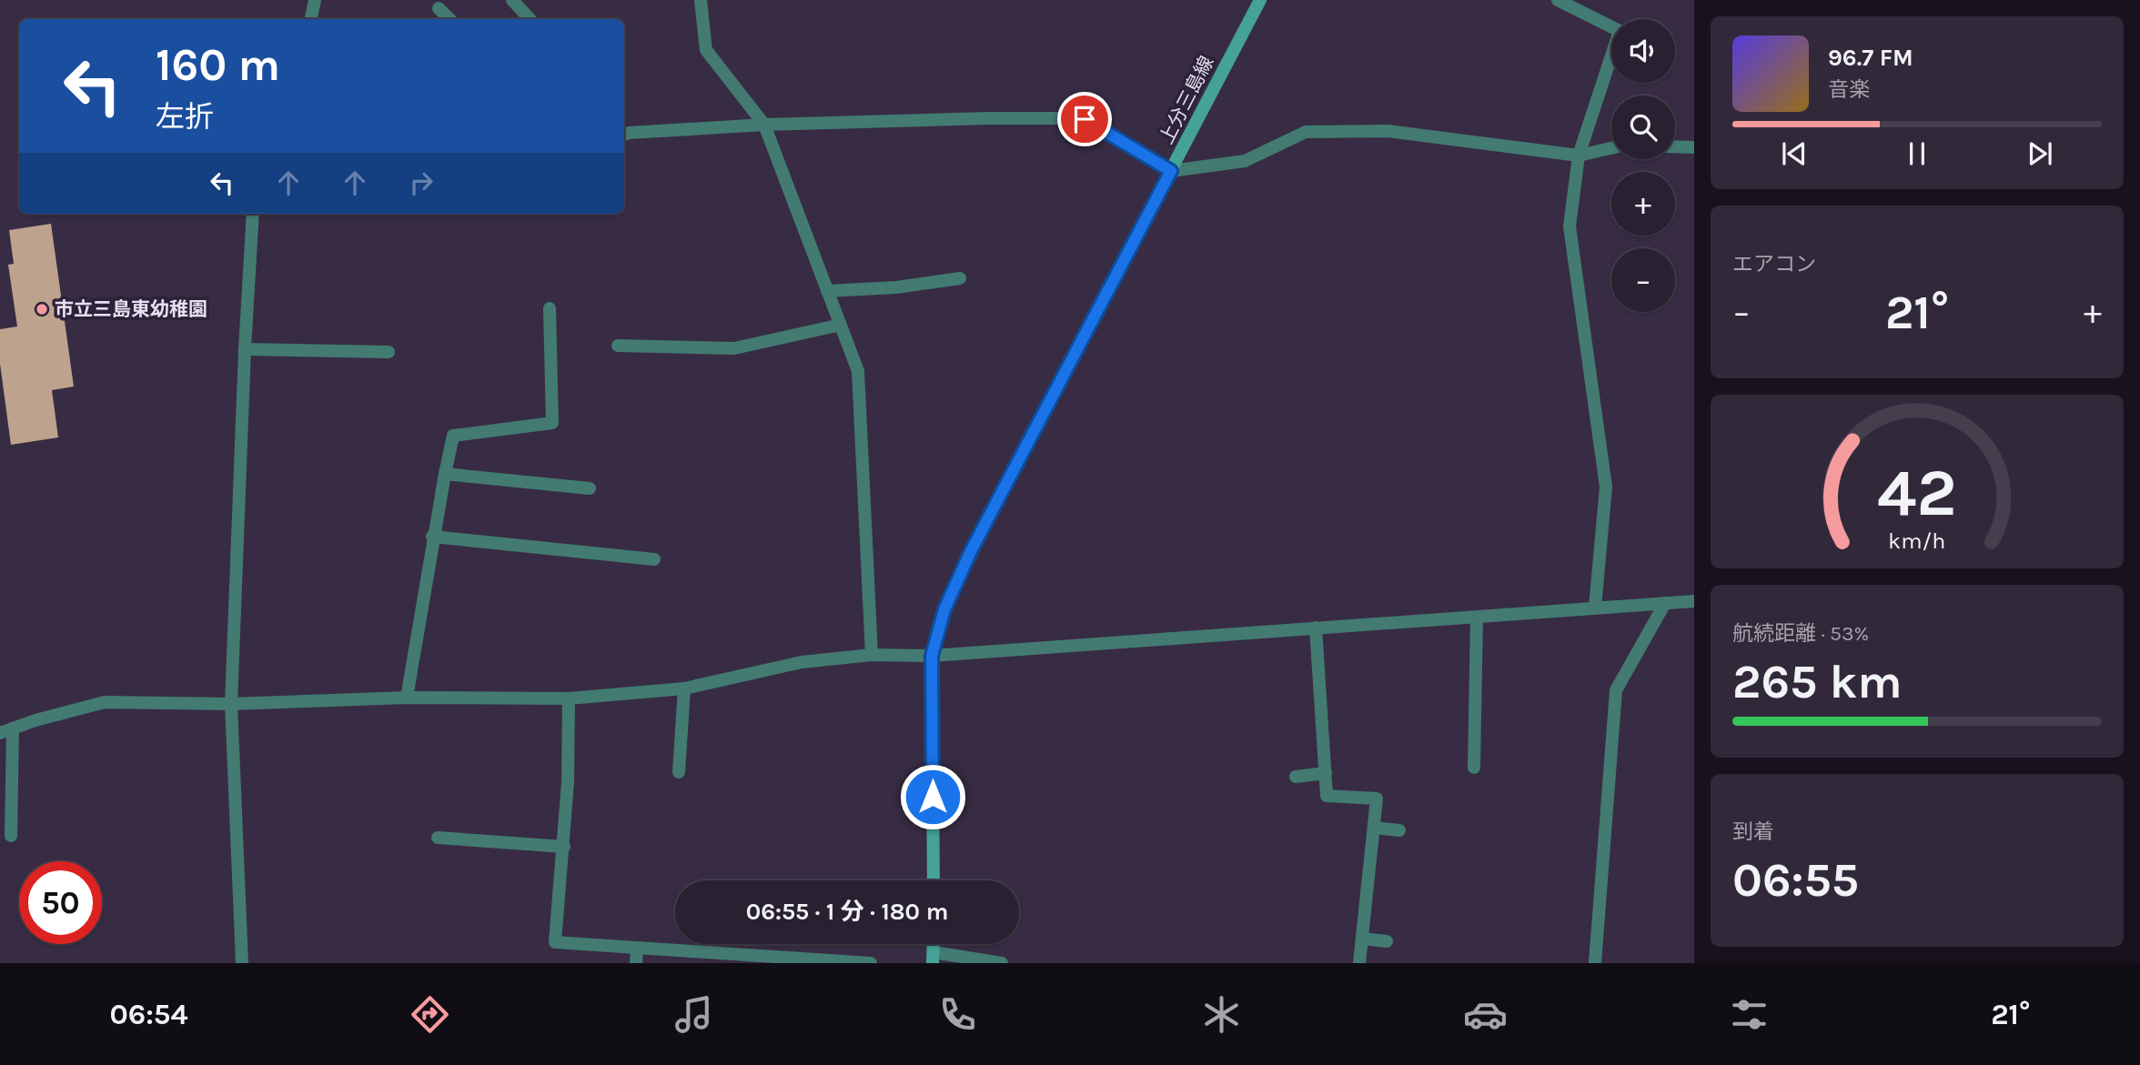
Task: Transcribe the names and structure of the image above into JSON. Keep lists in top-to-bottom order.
{
  "streets": {
    "main road": ["上分三島線"]
  },
  "places": ["市立三島東幼稚園"],
  "page": {
    "map_buttons": ["+", "−"],
    "turn": ["160 m", "左折"],
    "song": ["96.7 FM", "音楽"],
    "tile": [
      "エアコン",
      ["航続距離 · 53%", "265 km"],
      ["到着", "06:55"]
    ],
    "heat": ["−", "21°", "+"],
    "limit": "50",
    "trip": "06:55 · 1 分 · 180 m",
    "tabs": ["06:54", "21°"],
    "gauge": ["42", "km/h"]
  }
}
